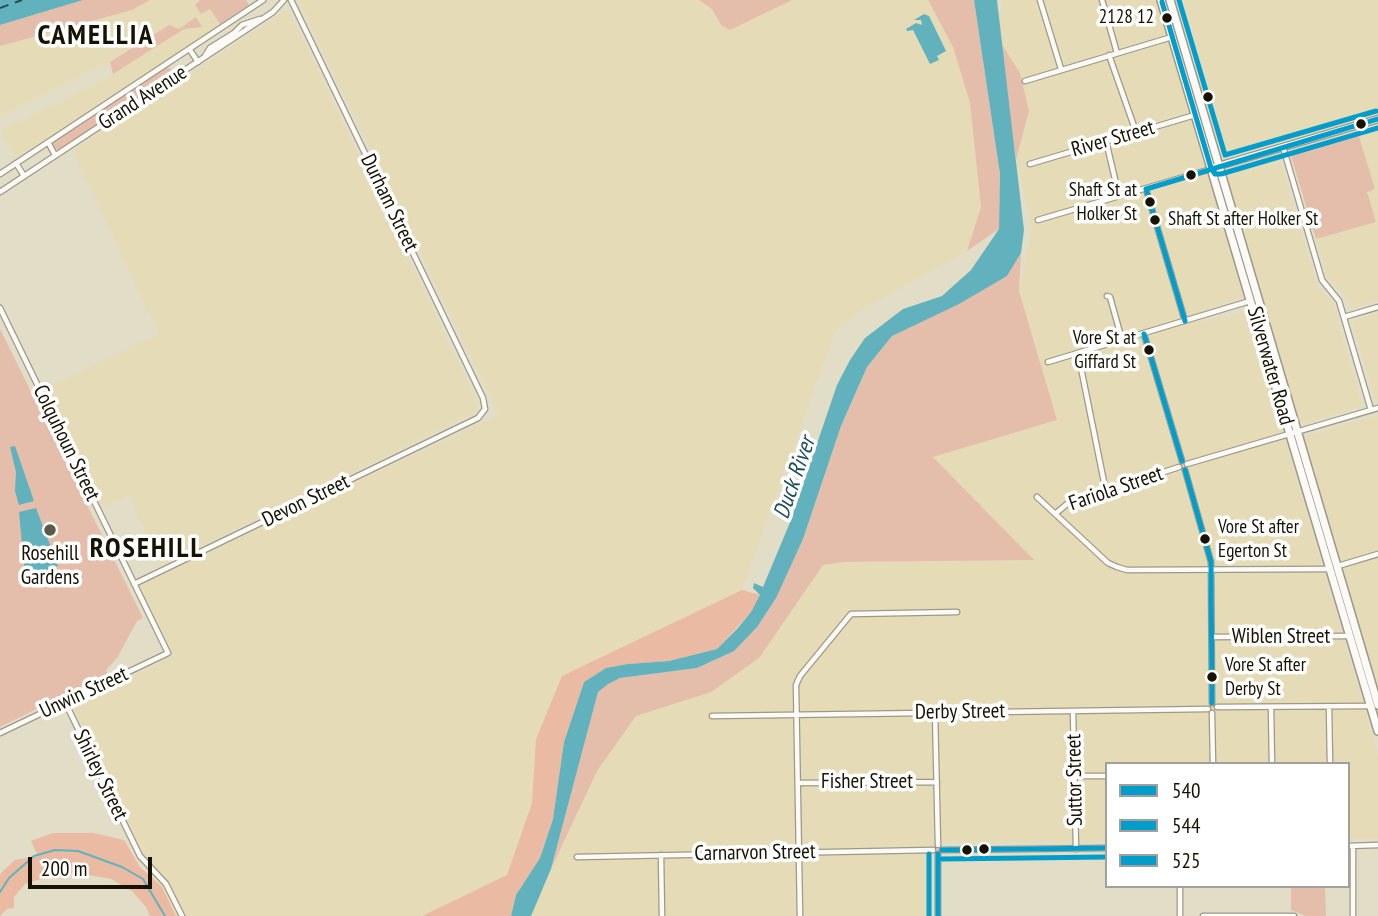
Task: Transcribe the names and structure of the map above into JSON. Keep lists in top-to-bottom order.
{
  "streets": {
    "highway": ["Silverwater Road"],
    "street": [
      "Grand Avenue",
      "River Street",
      "Durham Street",
      "Colquhoun Street",
      "Fariola Street",
      "Devon Street",
      "Wiblen Street",
      "Unwin Street",
      "Derby Street",
      "Shirley Street",
      "Suttor Street",
      "Fisher Street",
      "Carnarvon Street"
    ]
  },
  "crossings": [
    ["Grand Avenue", "Durham Street"],
    ["River Street", "Silverwater Road"],
    ["Durham Street", "Devon Street"],
    ["Silverwater Road", "Fariola Street"],
    ["Silverwater Road", "Wiblen Street"],
    ["Colquhoun Street", "Devon Street"],
    ["Colquhoun Street", "Unwin Street"],
    ["Unwin Street", "Shirley Street"],
    ["Derby Street", "Suttor Street"],
    ["Suttor Street", "Carnarvon Street"]
  ],
  "districts": ["CAMELLIA", "ROSEHILL"],
  "water": ["Duck River"],
  "places": [
    "2128 12",
    "Shaft St at Holker St",
    "Shaft St after Holker St",
    "Vore St at Giffard St",
    "Rosehill Gardens",
    "Vore St after Egerton St",
    "Vore St after Derby St"
  ],
  "lines": ["transit line 525", "transit line 544", "transit line 540"],
  "legend": ["540", "544", "525"],
  "scale_bar": "200 m"
}
